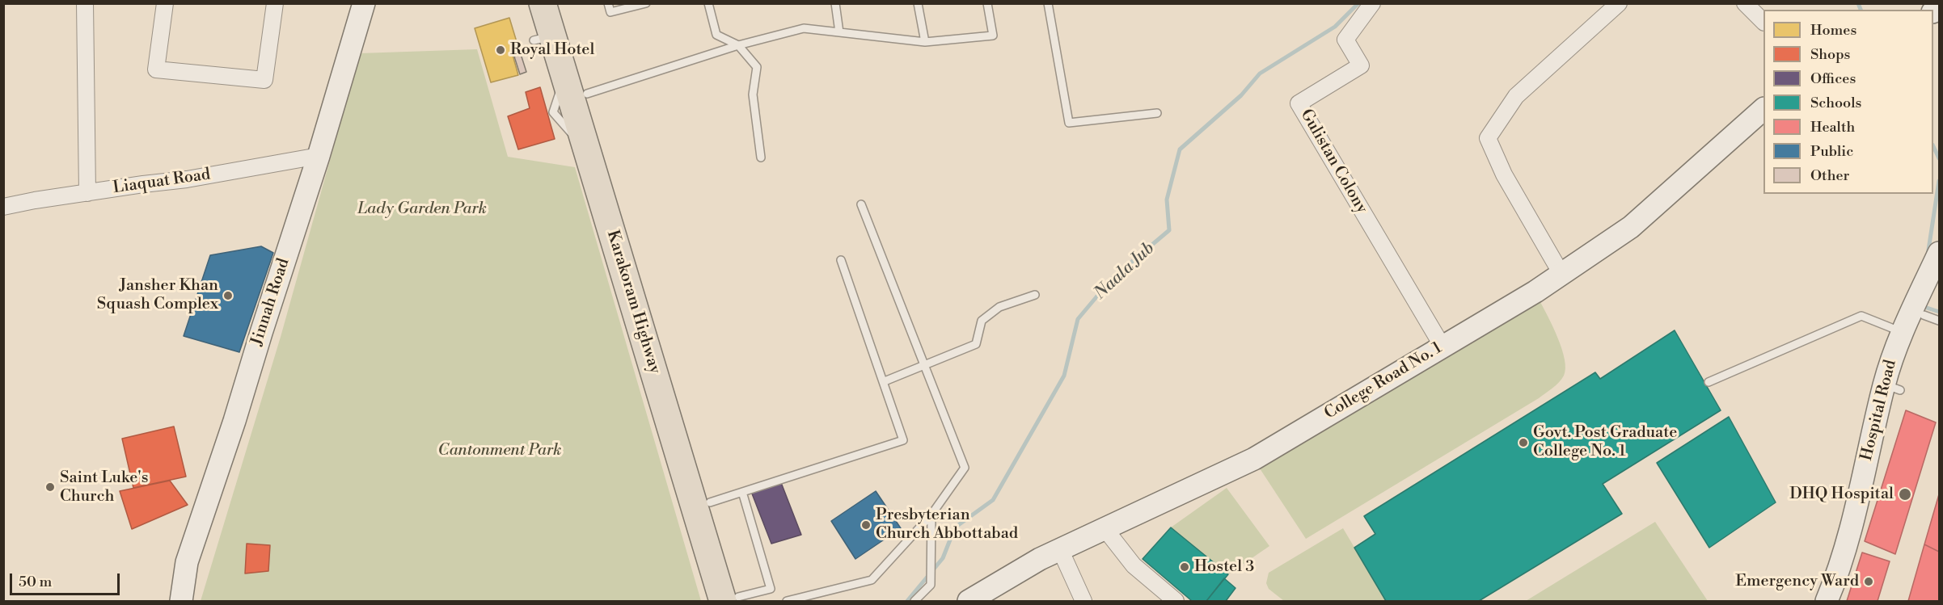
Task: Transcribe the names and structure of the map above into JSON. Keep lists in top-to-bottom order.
{
  "streets": {
    "highway": ["Karakoram Highway"],
    "main road": ["Jinnah Road", "College Road No. 1", "Hospital Road"],
    "street": ["Gulistan Colony", "Liaquat Road"]
  },
  "crossings": [
    ["Gulistan Colony", "College Road No. 1"],
    ["Liaquat Road", "Jinnah Road"]
  ],
  "water": ["Naala Jub"],
  "parks": ["Lady Garden Park", "Cantonment Park"],
  "places": [
    "Royal Hotel",
    "Jansher Khan Squash Complex",
    "Govt. Post Graduate College No. 1",
    "Saint Luke's Church",
    "DHQ Hospital",
    "Presbyterian Church Abbottabad",
    "Hostel 3",
    "Emergency Ward"
  ],
  "legend": [
    "Homes",
    "Shops",
    "Offices",
    "Schools",
    "Health",
    "Public",
    "Other"
  ],
  "scale_bar": "50 m"
}
